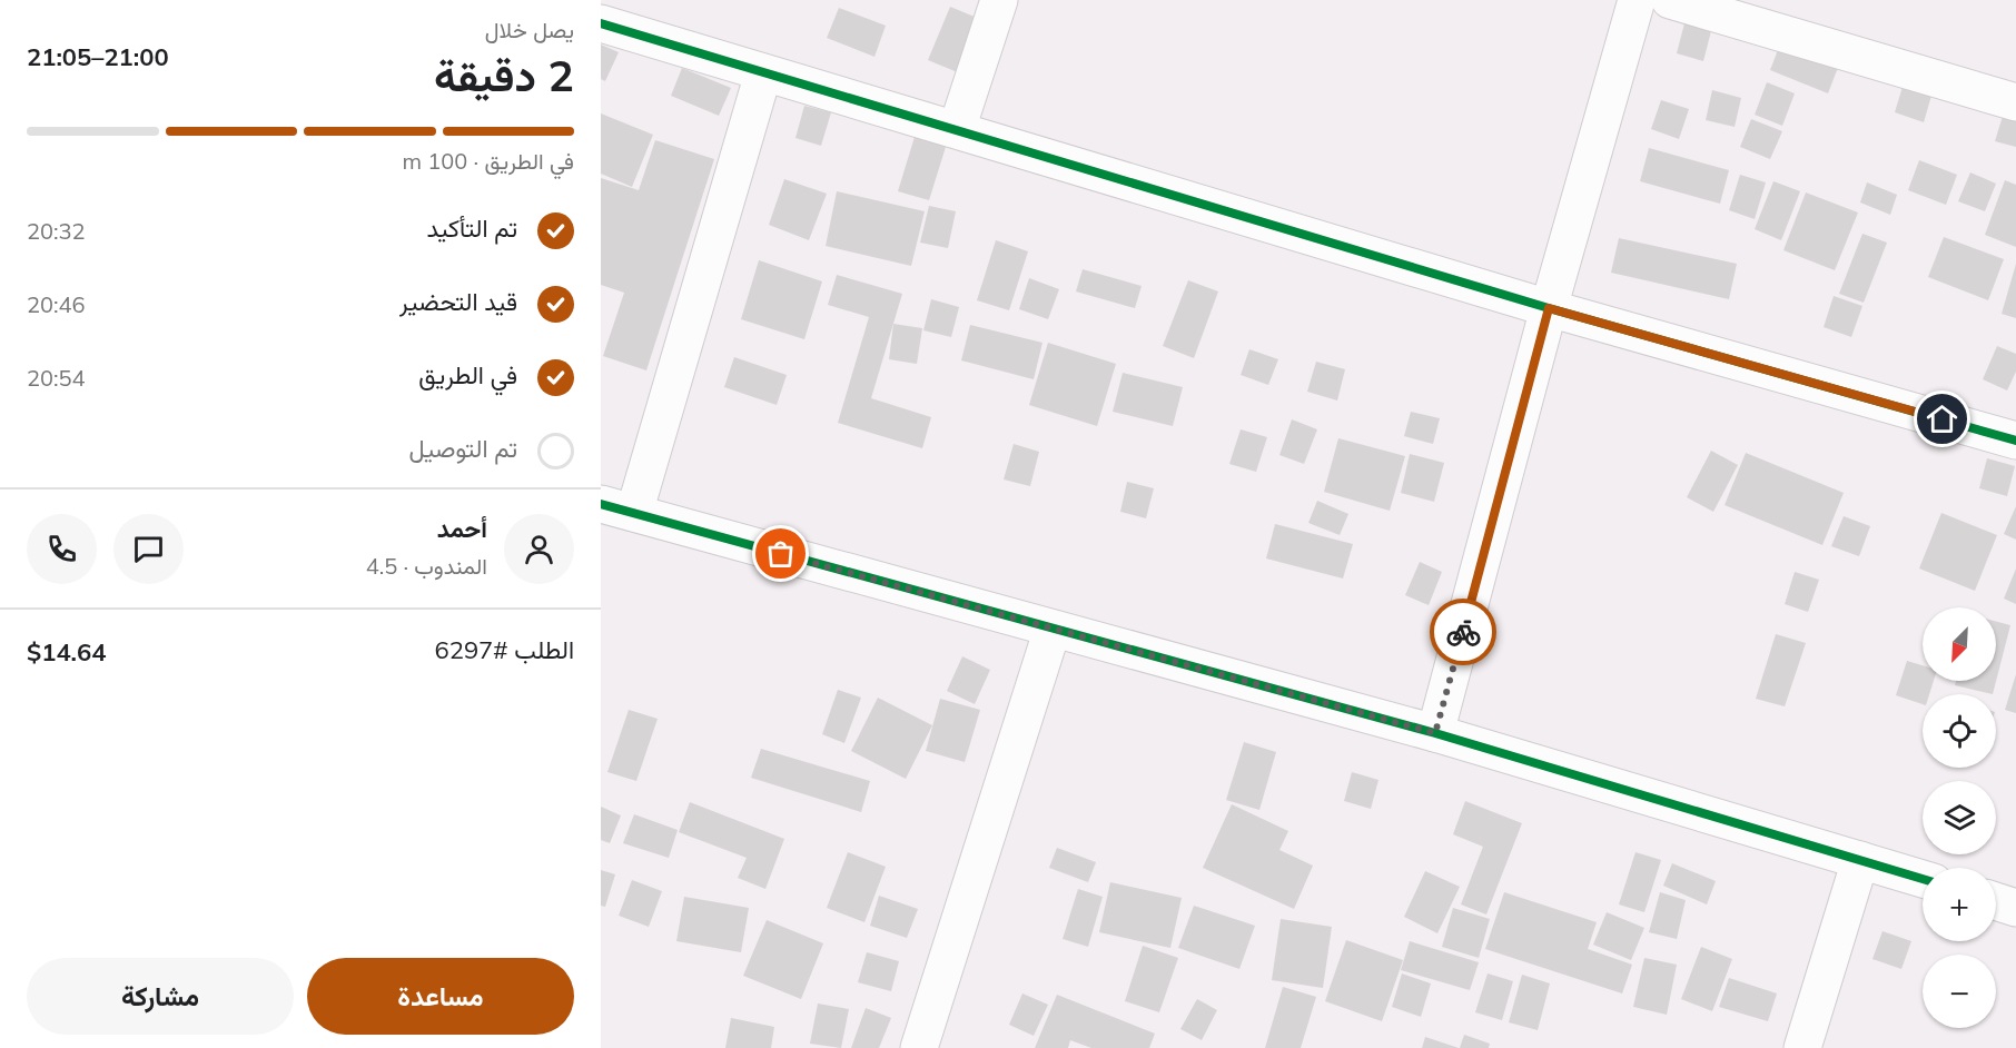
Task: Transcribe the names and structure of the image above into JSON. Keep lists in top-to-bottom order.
{
  "north": "bottom left",
  "page": {
    "heading": ["2 دقيقة", "يصل خلال", "21:00–21:05"],
    "panel": [
      "أحمد",
      "المندوب · 4.5",
      "الطلب #6297",
      "$14.64"
    ],
    "bar": "في الطريق · 100 m",
    "list": [
      ["تم التأكيد", "20:32"],
      ["قيد التحضير", "20:46"],
      ["في الطريق", "20:54"],
      "تم التوصيل"
    ],
    "map_buttons": ["+", "−"],
    "buttons": ["مساعدة", "مشاركة"]
  }
}
